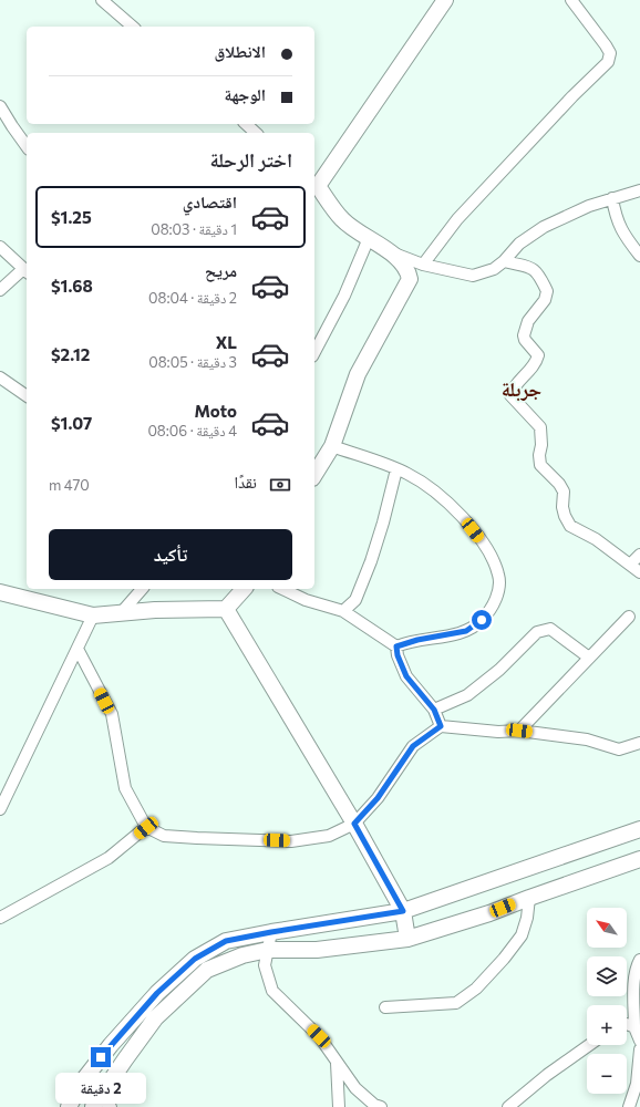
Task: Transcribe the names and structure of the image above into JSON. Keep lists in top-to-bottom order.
{
  "districts": ["جربلة"],
  "north": "top left",
  "page": {
    "banner": ["الانطلاق", "الوجهة"],
    "heading": "اختر الرحلة",
    "list": [
      {
        "name": "اقتصادي",
        "note": "1 دقيقة · 08:03",
        "value": "$1.25"
      },
      {
        "name": "مريح",
        "note": "2 دقيقة · 08:04",
        "value": "$1.68"
      },
      {
        "name": "XL",
        "note": "3 دقيقة · 08:05",
        "value": "$2.12"
      },
      {
        "name": "Moto",
        "note": "4 دقيقة · 08:06",
        "value": "$1.07"
      }
    ],
    "pay": ["نقدًا", "470 m"],
    "buttons": "تأكيد",
    "map_buttons": ["+", "−"],
    "bubble": "2 دقيقة"
  }
}
